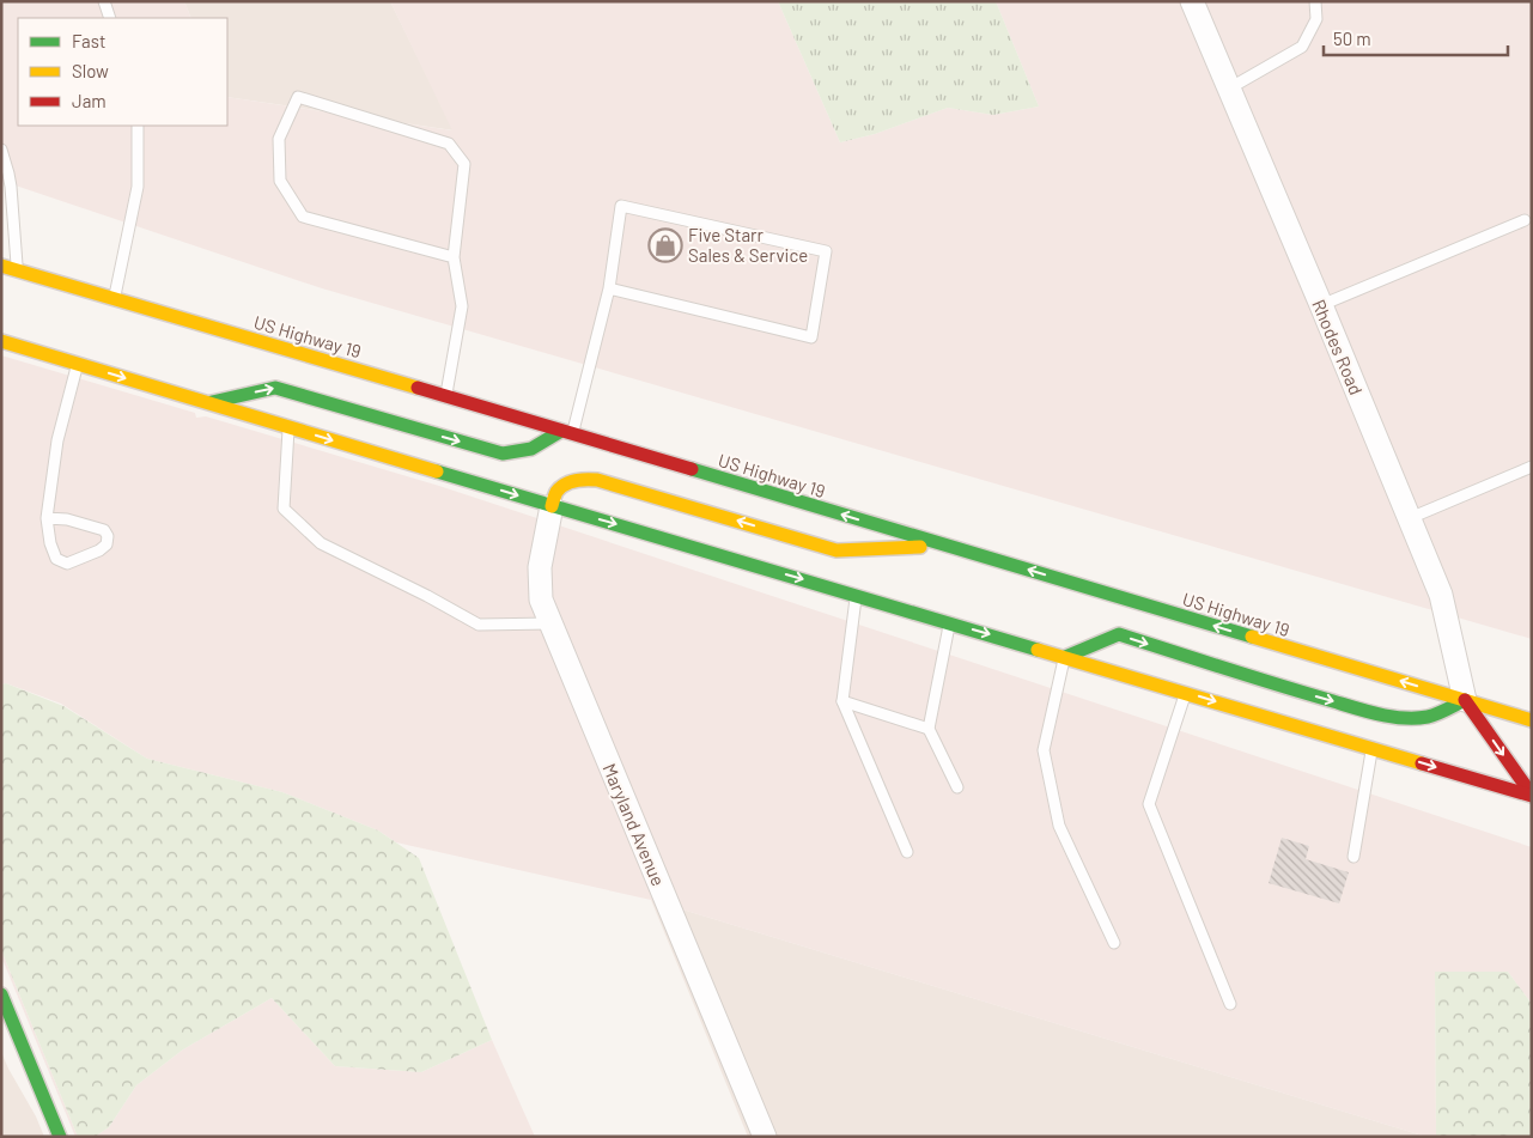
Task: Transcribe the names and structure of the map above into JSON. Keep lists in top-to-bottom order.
{
  "streets": {
    "main road": ["US Highway 19"],
    "street": ["Rhodes Road", "Maryland Avenue"]
  },
  "crossings": [
    ["US Highway 19", "Rhodes Road"]
  ],
  "places": {
    "shop": ["Five Starr Sales & Service"]
  },
  "legend": ["Fast", "Slow", "Jam"],
  "scale_bar": "50 m"
}
